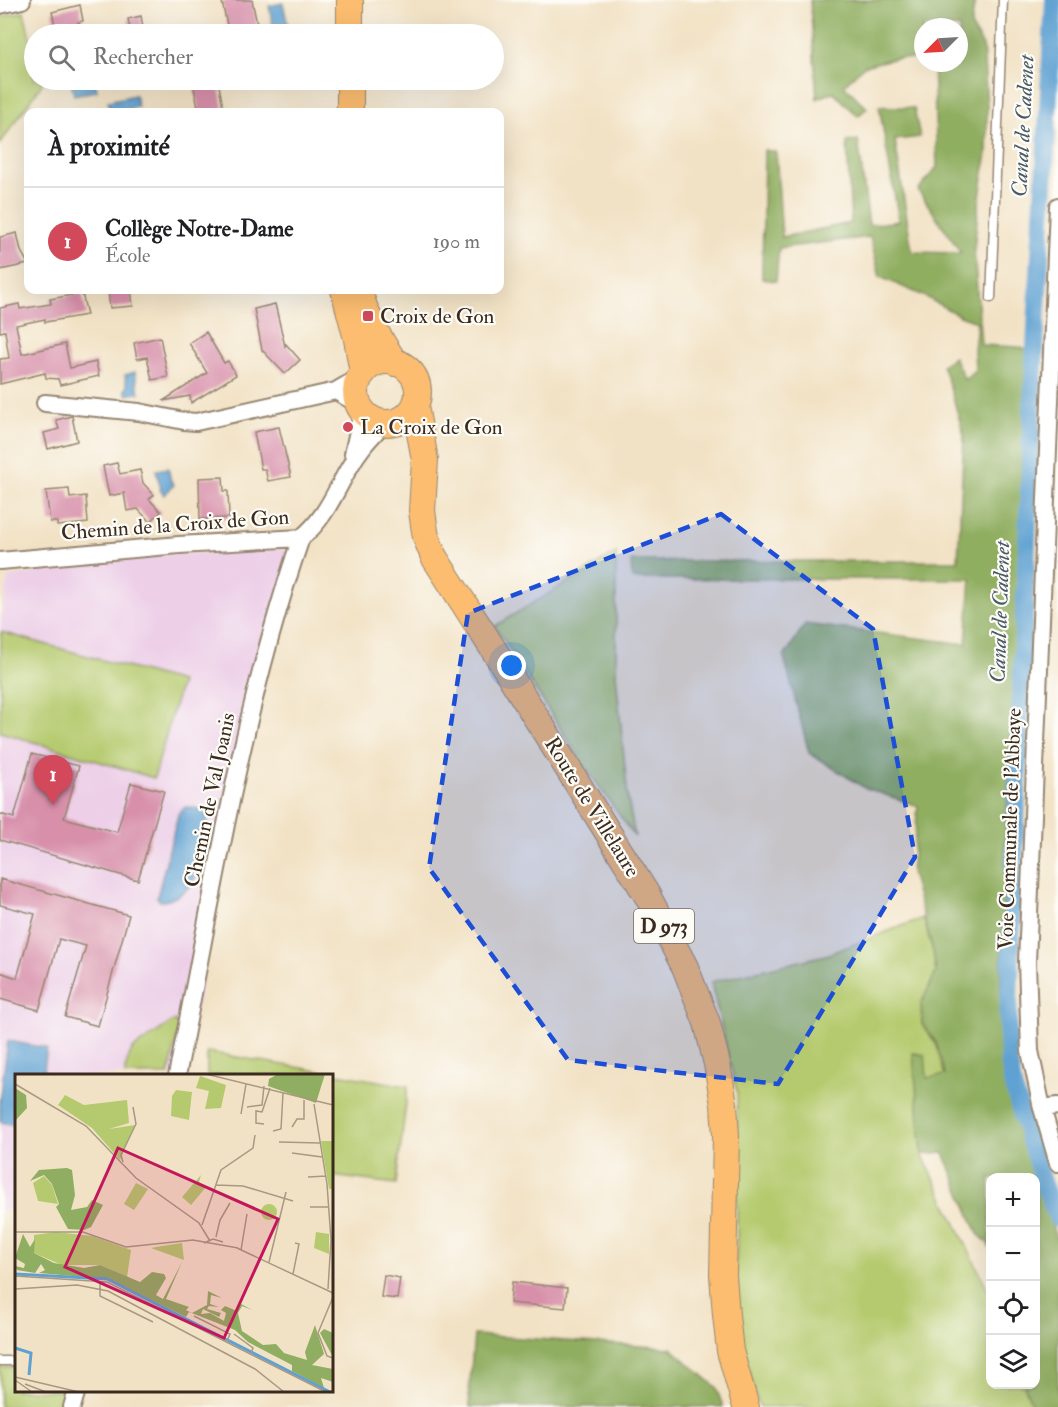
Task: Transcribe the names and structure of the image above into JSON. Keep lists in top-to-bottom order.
{
  "streets": {
    "main road": ["Route de Villelaure", "D 973"],
    "street": ["Chemin de la Croix de Gon", "Chemin de Val Joanis", "Voie Communale de l'Abbaye"]
  },
  "crossings": [
    ["Chemin de la Croix de Gon", "Chemin de Val Joanis"],
    ["Chemin de la Croix de Gon", "Route de Villelaure"]
  ],
  "water": ["Canal de Cadenet"],
  "places": {
    "transit": ["Croix de Gon"],
    "other": ["La Croix de Gon"]
  },
  "north": "bottom left",
  "page": {
    "search": "Rechercher",
    "heading": "À proximité",
    "list": [
      {
        "mark": "1",
        "name": "Collège Notre-Dame",
        "note": "École",
        "value": "190 m"
      }
    ],
    "pins": "1",
    "map_buttons": ["+", "−"]
  }
}
